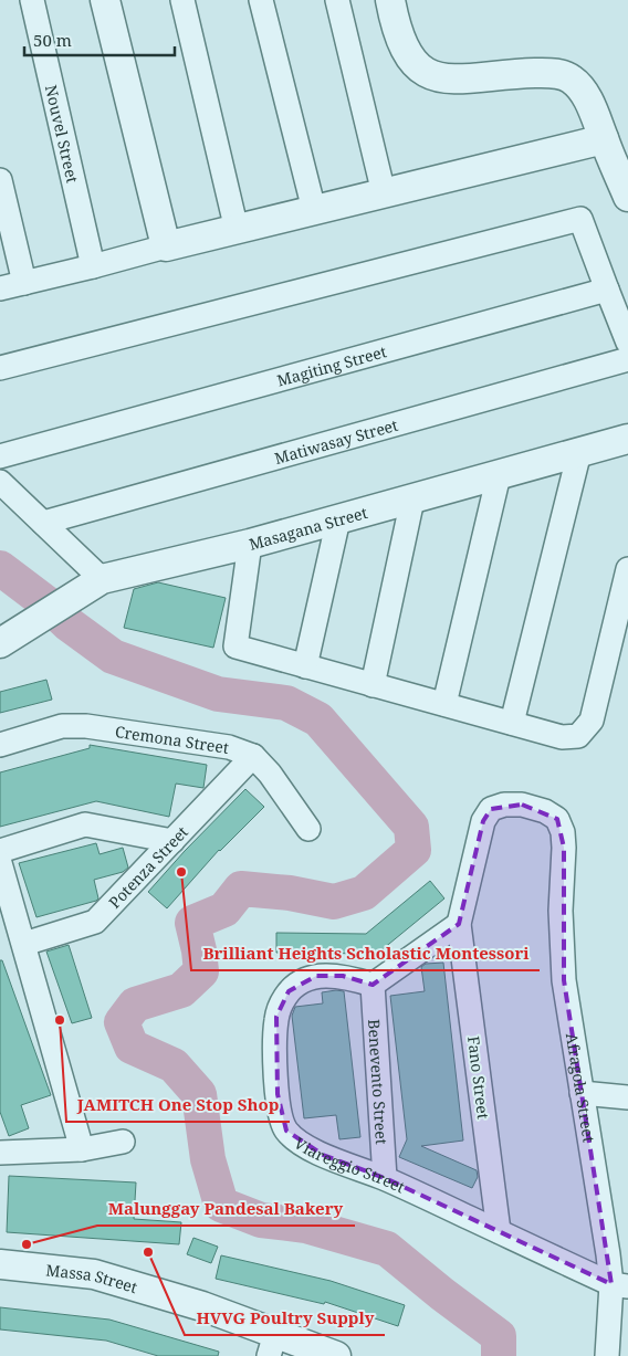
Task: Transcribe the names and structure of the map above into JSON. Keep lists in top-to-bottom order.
{
  "streets": {
    "street": [
      "Nouvel Street",
      "Magiting Street",
      "Matiwasay Street",
      "Masagana Street",
      "Cremona Street",
      "Potenza Street",
      "Fano Street",
      "Benevento Street",
      "Afragola Street",
      "Viareggio Street",
      "Massa Street"
    ]
  },
  "crossings": [
    ["Cremona Street", "Potenza Street"],
    ["Fano Street", "Afragola Street"],
    ["Fano Street", "Viareggio Street"],
    ["Benevento Street", "Viareggio Street"],
    ["Afragola Street", "Viareggio Street"]
  ],
  "places": [
    "Brilliant Heights Scholastic Montessori",
    "JAMITCH One Stop Shop",
    "Malunggay Pandesal Bakery",
    "HVVG Poultry Supply"
  ],
  "scale_bar": "50 m"
}
